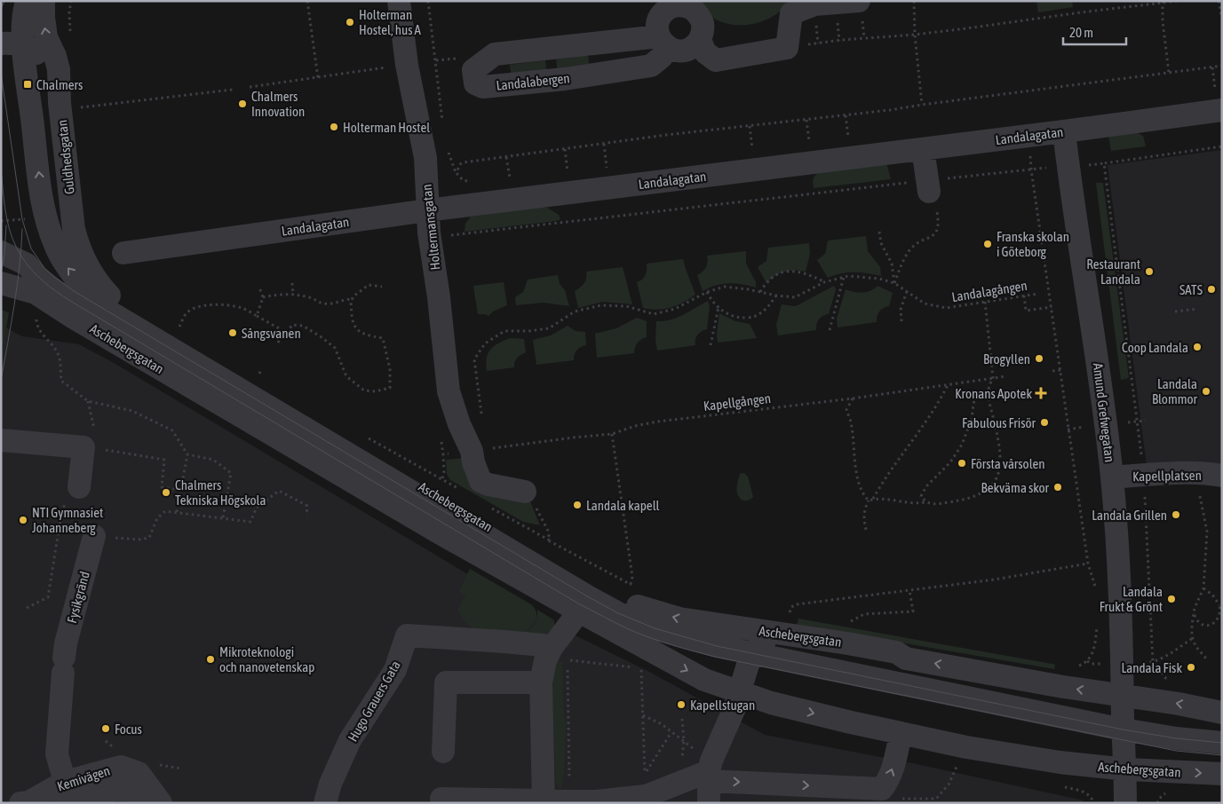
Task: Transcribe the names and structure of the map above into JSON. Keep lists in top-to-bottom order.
{
  "streets": {
    "street": [
      "Landalabergen",
      "Landalagatan",
      "Guldhedsgatan",
      "Holtermansgatan",
      "Aschebergsgatan",
      "Amund Grefwegatan",
      "Kapellplatsen",
      "Fysikgränd",
      "Hugo Grauers Gata",
      "Kemivägen"
    ],
    "path": ["Landalagången", "Kapellgången"]
  },
  "crossings": [
    ["Landalagatan", "Holtermansgatan"],
    ["Landalagatan", "Amund Grefwegatan"],
    ["Guldhedsgatan", "Aschebergsgatan"],
    ["Holtermansgatan", "Kapellgången"],
    ["Aschebergsgatan", "Amund Grefwegatan"],
    ["Amund Grefwegatan", "Kapellplatsen"],
    ["Fysikgränd", "Kemivägen"]
  ],
  "places": {
    "other": [
      "Holterman Hostel, hus A",
      "Chalmers Innovation",
      "Holterman Hostel",
      "Franska skolan i Göteborg",
      "Restaurant Landala",
      "SATS",
      "Sångsvanen",
      "Coop Landala",
      "Brogyllen",
      "Landala Blommor",
      "Fabulous Frisör",
      "Första vårsolen",
      "Bekväma skor",
      "Chalmers Tekniska Högskola",
      "Landala kapell",
      "Landala Grillen",
      "NTI Gymnasiet Johanneberg",
      "Landala Frukt & Grönt",
      "Mikroteknologi och nanovetenskap",
      "Landala Fisk",
      "Kapellstugan",
      "Focus"
    ],
    "transit": ["Chalmers"],
    "health": ["Kronans Apotek"]
  },
  "scale_bar": "20 m"
}
